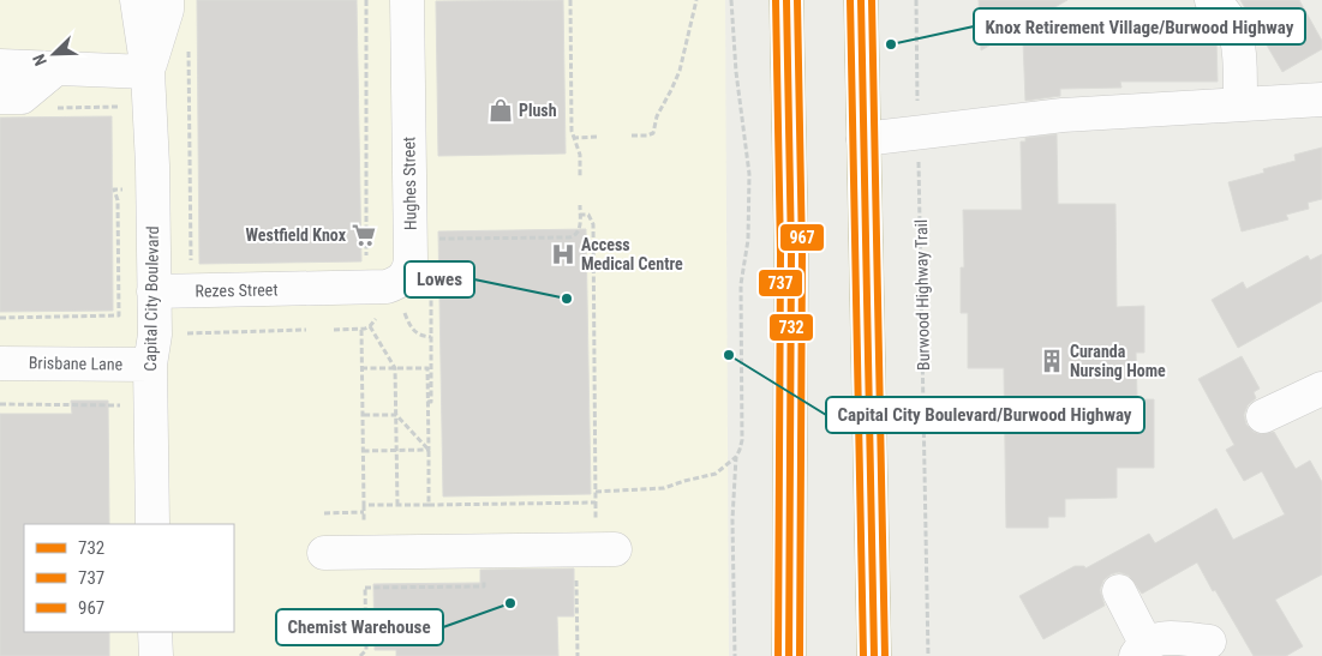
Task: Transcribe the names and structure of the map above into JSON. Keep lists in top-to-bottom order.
{
  "streets": {
    "lane": [
      "Hughes Street",
      "Rezes Street",
      "Capital City Boulevard",
      "Brisbane Lane"
    ],
    "path": ["Burwood Highway Trail"]
  },
  "crossings": [
    ["Hughes Street", "Rezes Street"],
    ["Rezes Street", "Capital City Boulevard"],
    ["Capital City Boulevard", "Brisbane Lane"]
  ],
  "places": {
    "other": [
      "Knox Retirement Village/Burwood Highway",
      "Lowes",
      "Capital City Boulevard/Burwood Highway",
      "Chemist Warehouse"
    ],
    "shop": ["Plush"],
    "supermarket": ["Westfield Knox"],
    "hospital": ["Access Medical Centre"],
    "building": ["Curanda Nursing Home"]
  },
  "lines": ["transit line 732", "transit line 737", "transit line 967"],
  "legend": ["732", "737", "967"],
  "north": "bottom left"
}
